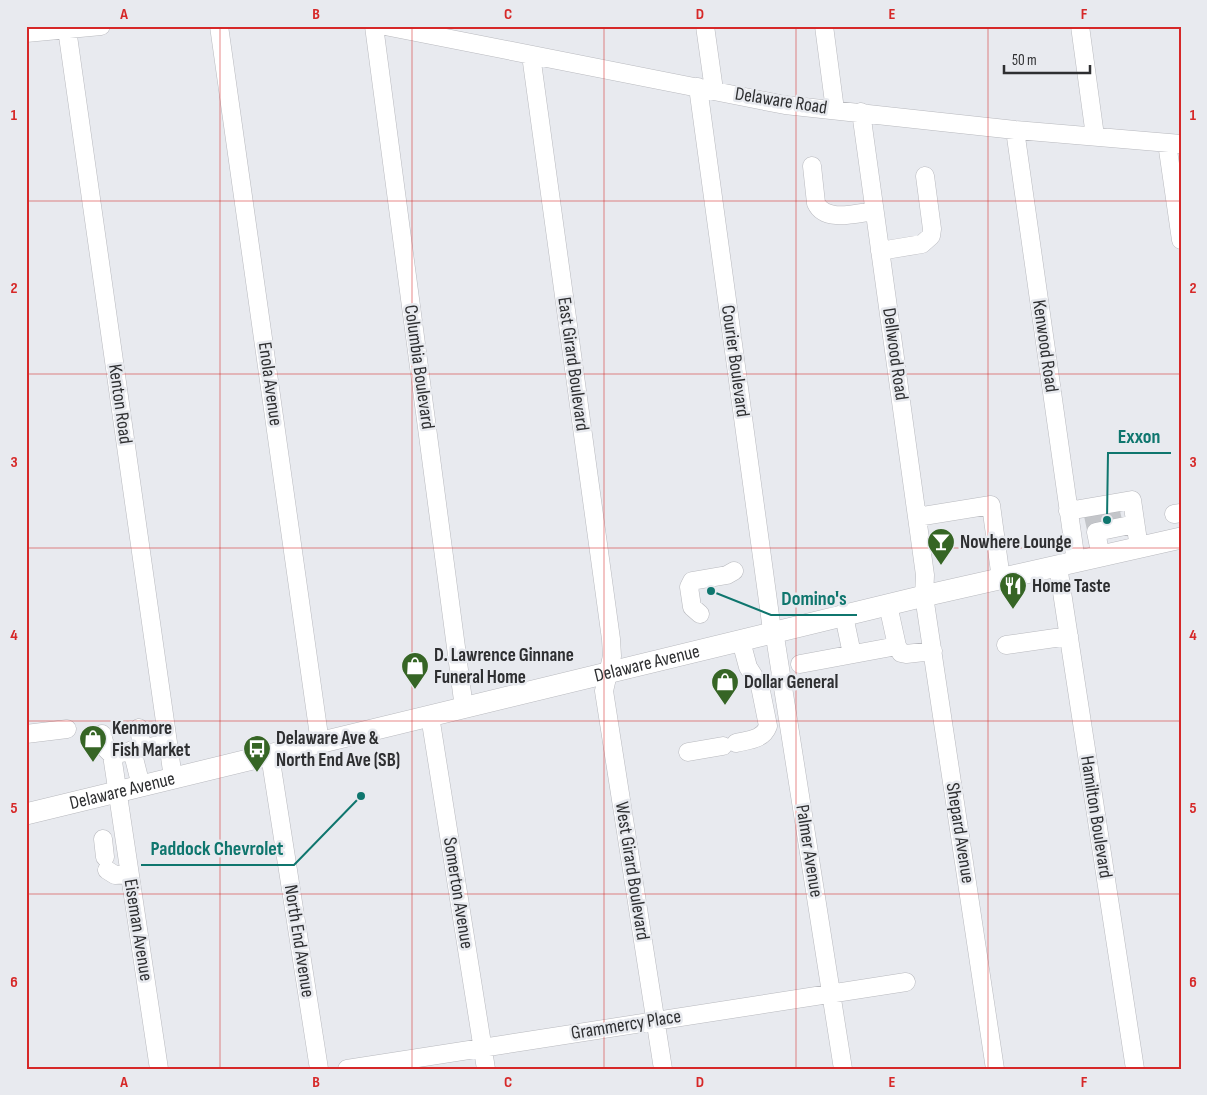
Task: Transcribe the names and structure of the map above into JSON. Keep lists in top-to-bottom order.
{
  "streets": {
    "main road": ["Delaware Avenue"],
    "street": [
      "Delaware Road",
      "Kenwood Road",
      "Dellwood Road",
      "Courier Boulevard",
      "East Girard Boulevard",
      "Columbia Boulevard",
      "Enola Avenue",
      "Kenton Road",
      "Hamilton Boulevard",
      "Shepard Avenue",
      "Palmer Avenue",
      "West Girard Boulevard",
      "Somerton Avenue",
      "Eiseman Avenue",
      "North End Avenue",
      "Grammercy Place"
    ]
  },
  "crossings": [
    ["Delaware Road", "Kenwood Road"],
    ["Delaware Road", "Dellwood Road"],
    ["Delaware Road", "Courier Boulevard"],
    ["Delaware Road", "East Girard Boulevard"],
    ["Kenwood Road", "Delaware Avenue"],
    ["Kenwood Road", "Hamilton Boulevard"],
    ["Dellwood Road", "Delaware Avenue"],
    ["Dellwood Road", "Shepard Avenue"],
    ["Courier Boulevard", "Delaware Avenue"],
    ["Courier Boulevard", "Palmer Avenue"],
    ["East Girard Boulevard", "Delaware Avenue"],
    ["East Girard Boulevard", "West Girard Boulevard"],
    ["Columbia Boulevard", "Delaware Avenue"],
    ["Enola Avenue", "Delaware Avenue"],
    ["Kenton Road", "Delaware Avenue"],
    ["Delaware Avenue", "Hamilton Boulevard"],
    ["Delaware Avenue", "Shepard Avenue"],
    ["Delaware Avenue", "Palmer Avenue"],
    ["Delaware Avenue", "West Girard Boulevard"],
    ["Delaware Avenue", "Somerton Avenue"],
    ["Delaware Avenue", "Eiseman Avenue"],
    ["Delaware Avenue", "North End Avenue"],
    ["Palmer Avenue", "Grammercy Place"],
    ["West Girard Boulevard", "Grammercy Place"],
    ["Somerton Avenue", "Grammercy Place"]
  ],
  "places": {
    "other": ["Exxon", "Domino's", "Paddock Chevrolet"],
    "bar": ["Nowhere Lounge"],
    "restaurant": ["Home Taste"],
    "shop": ["D. Lawrence Ginnane Funeral Home", "Dollar General", "Kenmore Fish Market"],
    "bus stop": ["Delaware Ave & North End Ave (SB)"]
  },
  "scale_bar": "50 m",
  "grid": {
    "columns": [
      "A",
      "B",
      "C",
      "D",
      "E",
      "F"
    ],
    "rows": [
      "1",
      "2",
      "3",
      "4",
      "5",
      "6"
    ]
  }
}
